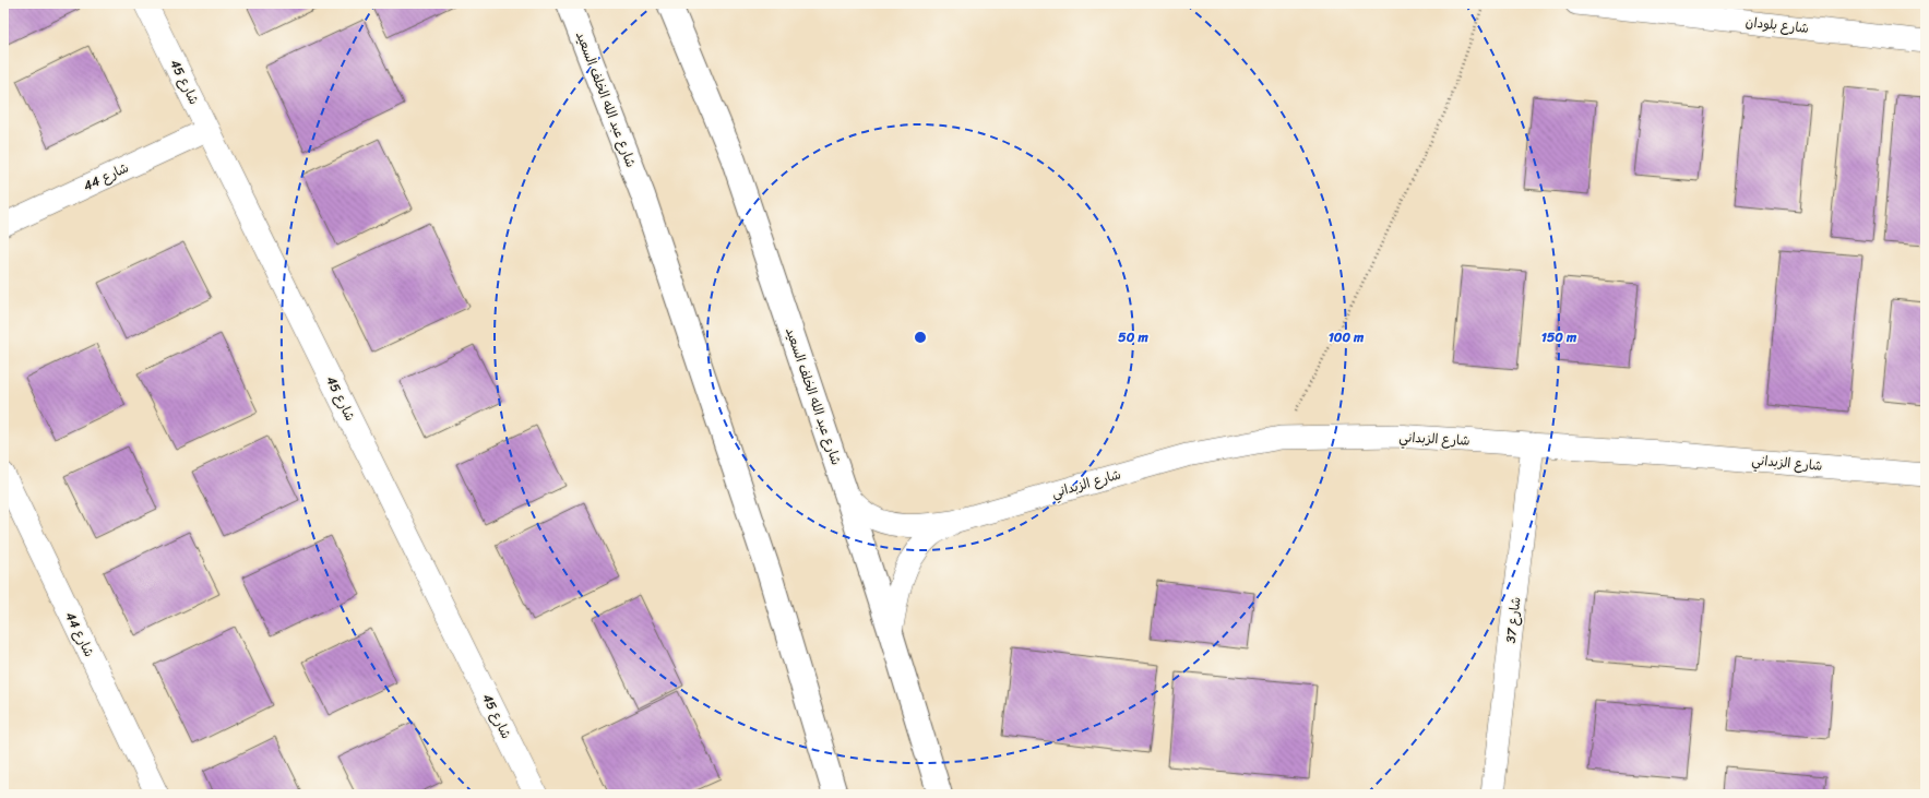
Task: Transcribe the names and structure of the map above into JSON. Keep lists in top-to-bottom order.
{
  "streets": {
    "main road": ["شارع عبد الله الخلف السعيد"],
    "street": [
      "شارع بلودان",
      "شارع 45",
      "شارع 44",
      "شارع الزبداني",
      "شارع 37"
    ]
  },
  "crossings": [
    ["شارع 45", "شارع 44"],
    ["شارع عبد الله الخلف السعيد", "شارع الزبداني"],
    ["شارع الزبداني", "شارع 37"]
  ],
  "rings": ["50 m", "100 m", "150 m"]
}
